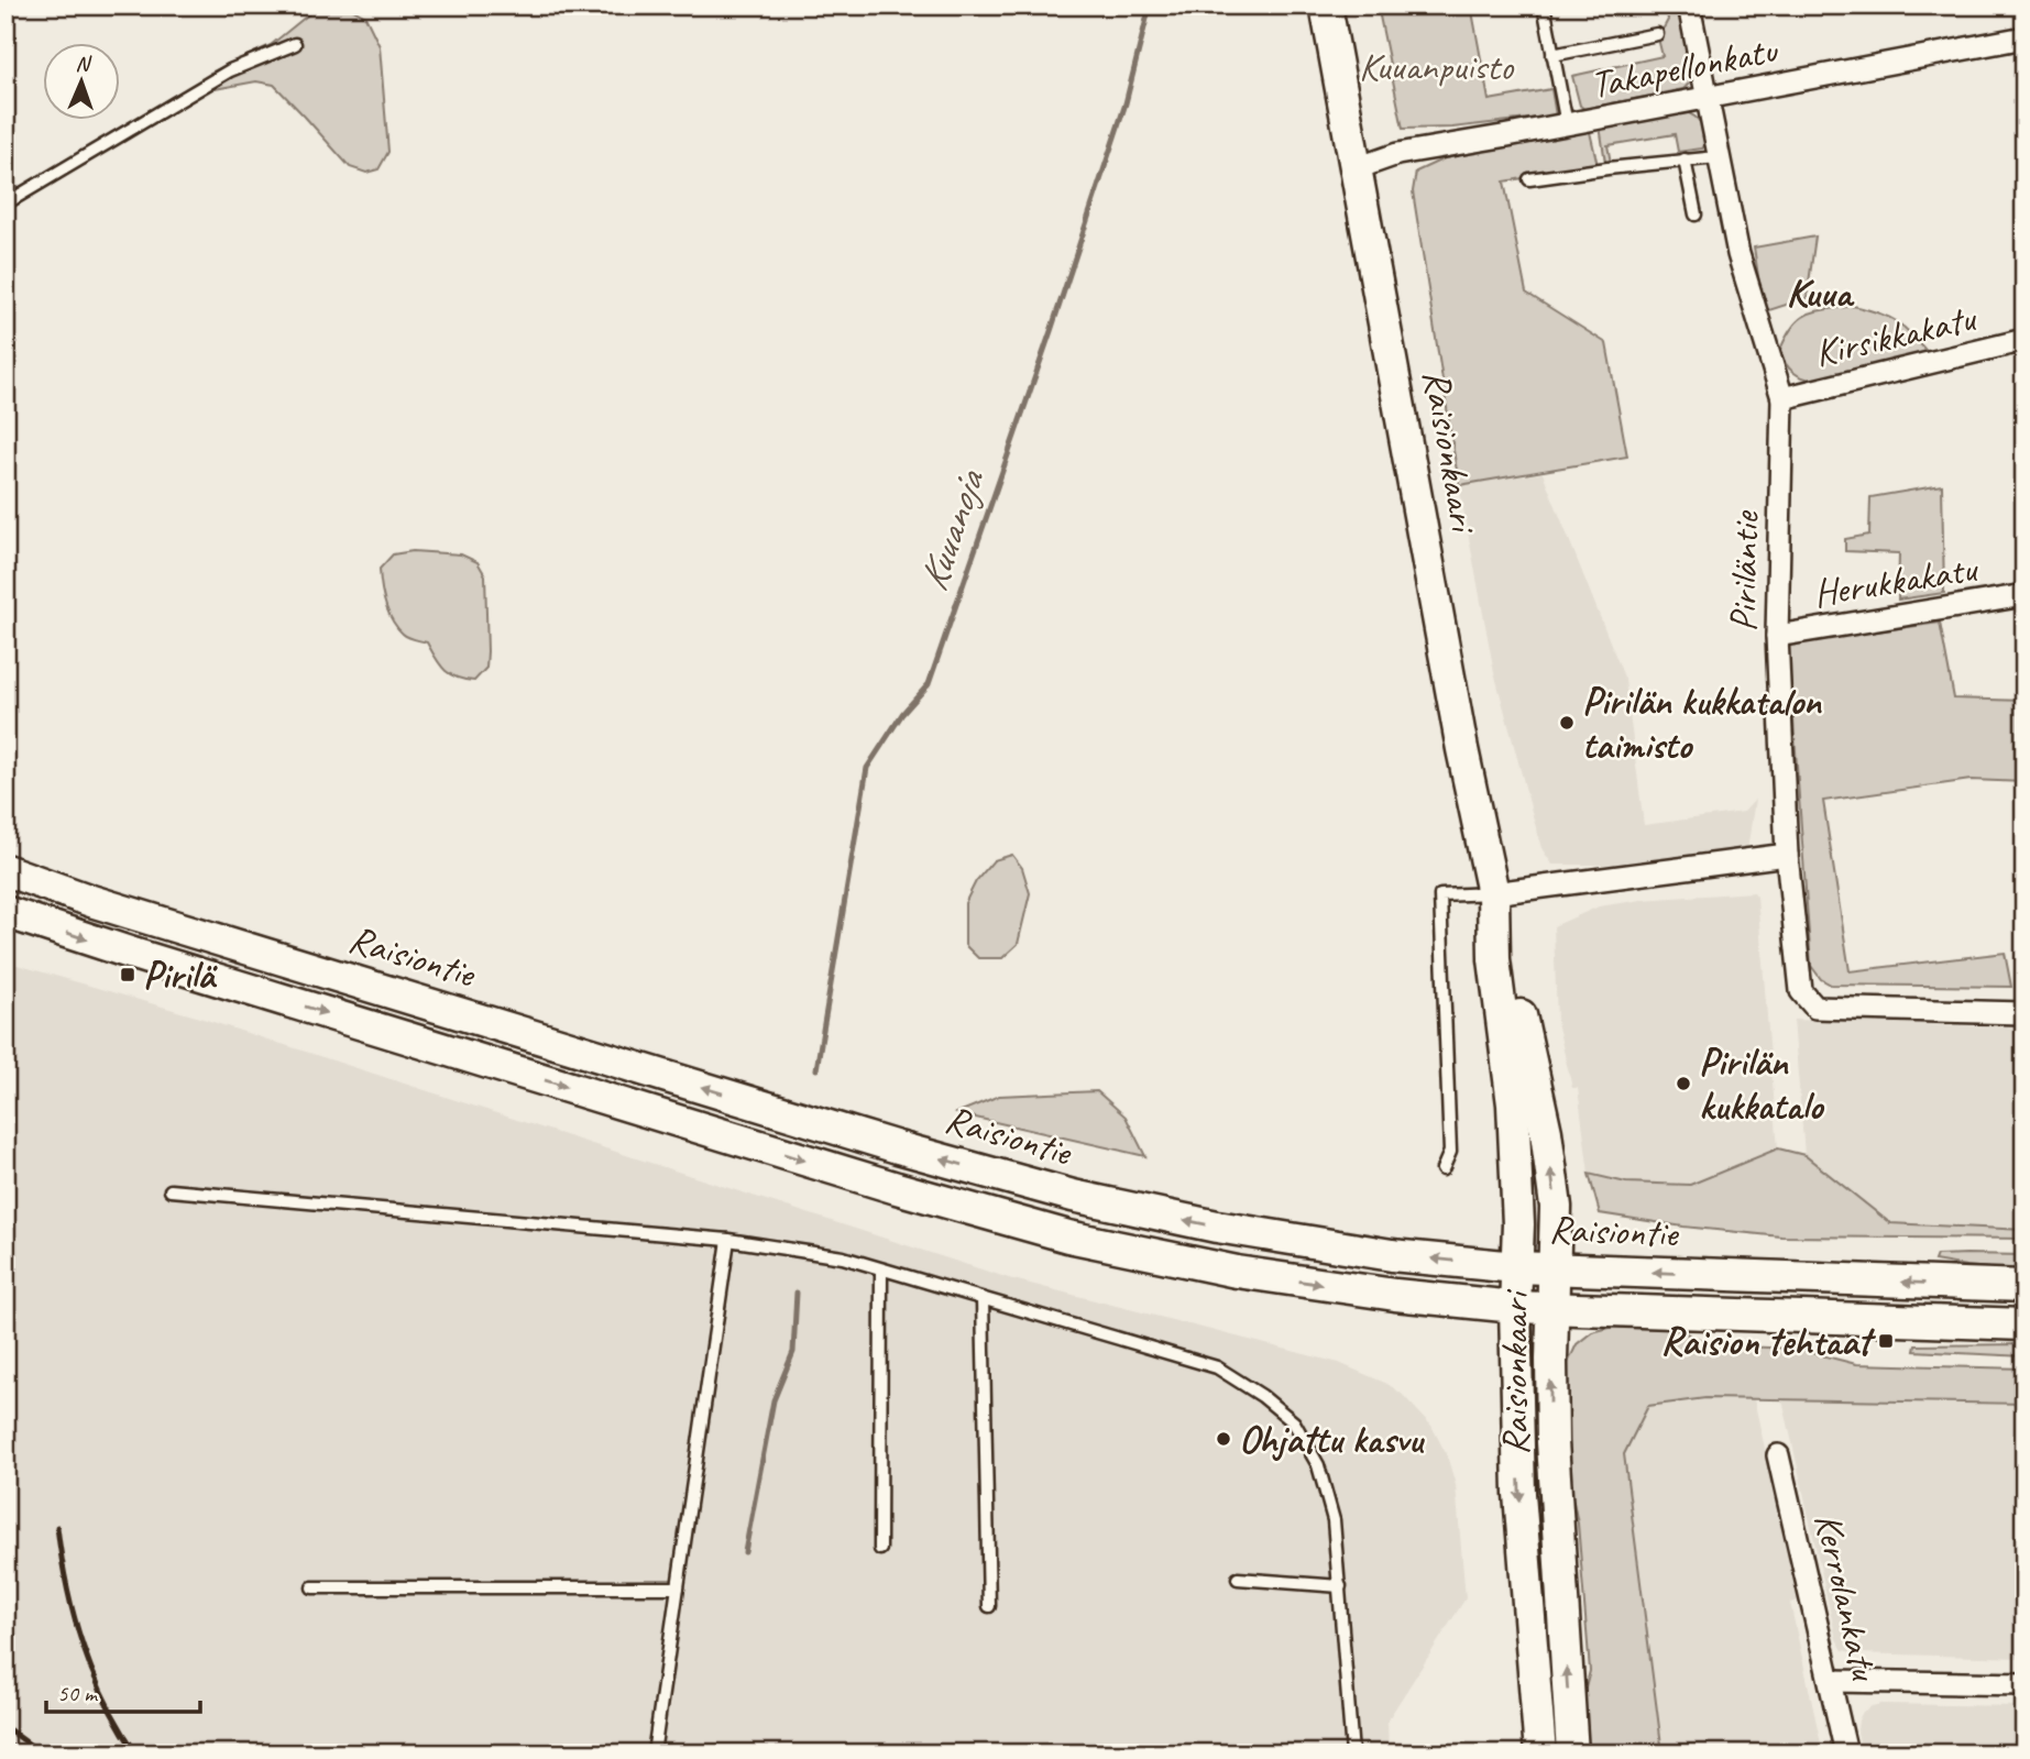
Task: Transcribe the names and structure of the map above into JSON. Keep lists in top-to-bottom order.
{
  "streets": {
    "main road": ["Raisionkaari", "Raisiontie"],
    "street": [
      "Takapellonkatu",
      "Kirsikkakatu",
      "Piriläntie",
      "Herukkakatu",
      "Kerrolankatu"
    ]
  },
  "crossings": [
    ["Takapellonkatu", "Raisionkaari"],
    ["Takapellonkatu", "Piriläntie"],
    ["Kirsikkakatu", "Piriläntie"],
    ["Raisionkaari", "Raisiontie"],
    ["Piriläntie", "Herukkakatu"]
  ],
  "districts": ["Kuua"],
  "water": ["Kuuanoja"],
  "parks": ["Kuuanpuisto"],
  "places": {
    "other": ["Pirilän kukkatalon taimisto", "Pirilän kukkatalo", "Ohjattu kasvu"],
    "transit": ["Pirilä", "Raision tehtaat"]
  },
  "scale_bar": "50 m",
  "north": "top"
}
